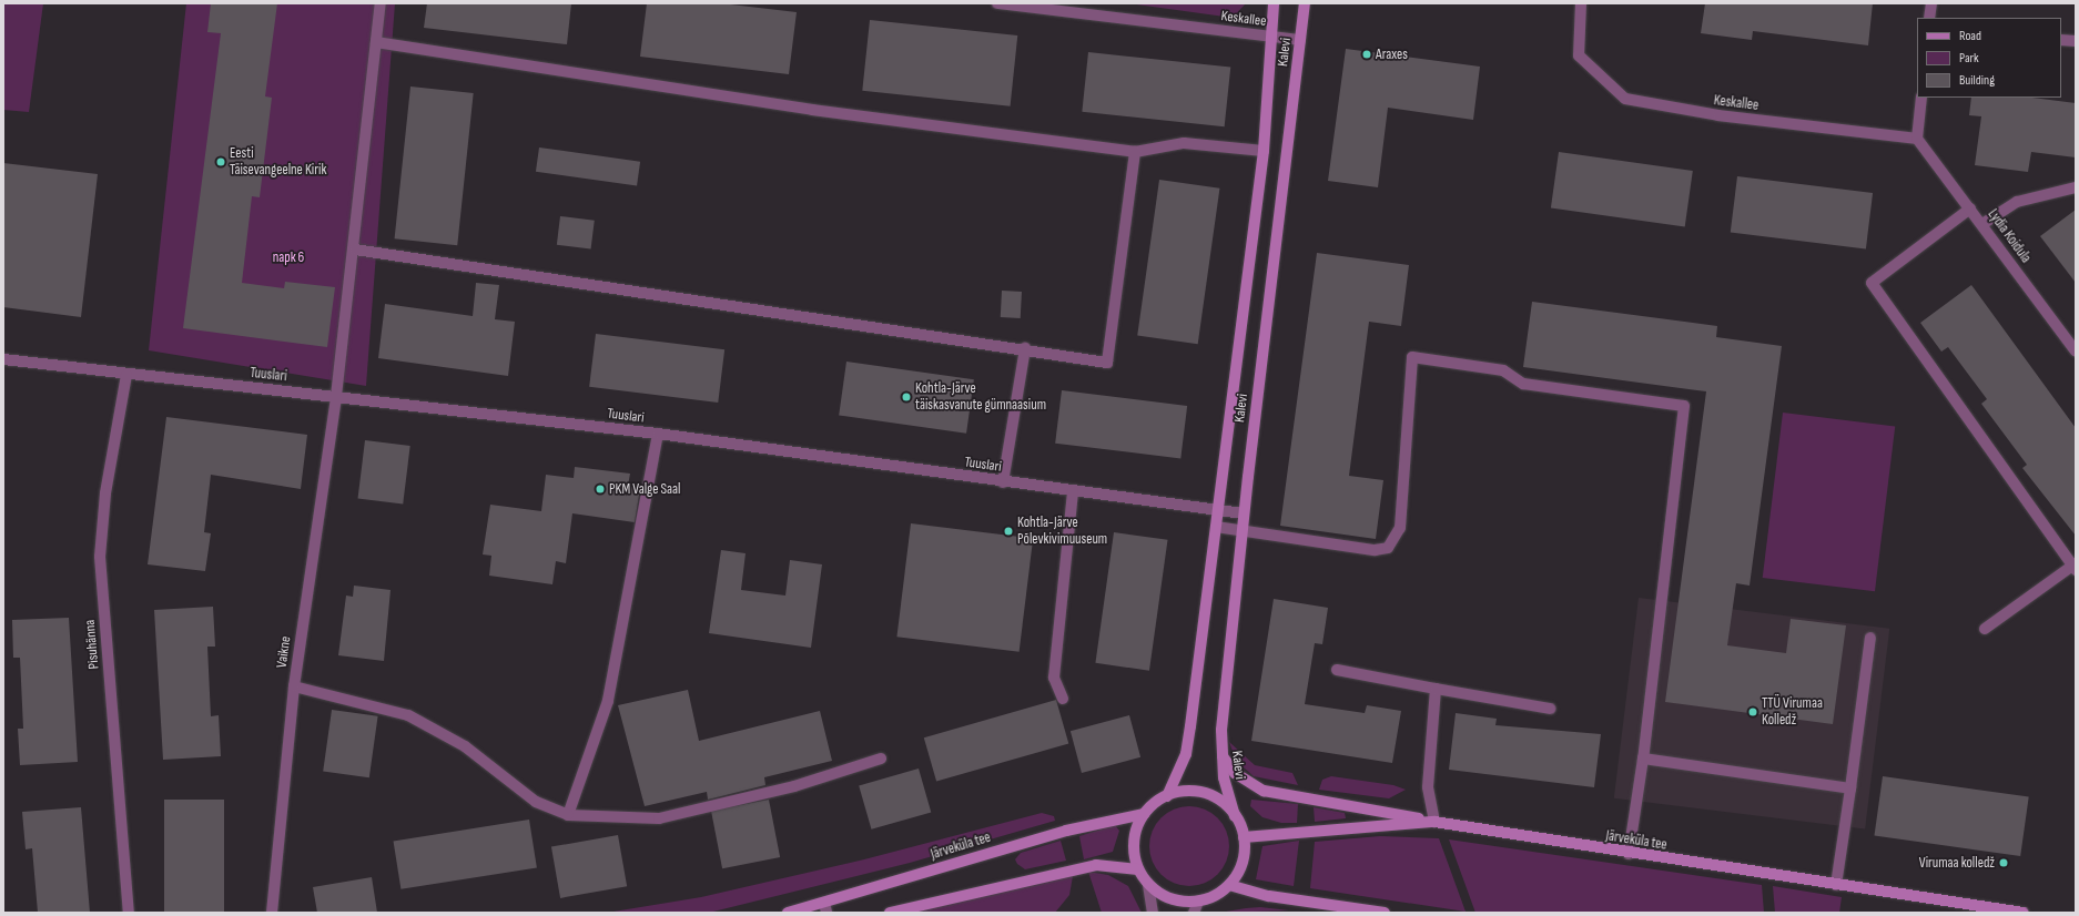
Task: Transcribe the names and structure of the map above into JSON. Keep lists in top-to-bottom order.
{
  "streets": {
    "main road": ["Kalevi", "Järveküla tee"],
    "street": [
      "Keskallee",
      "Lydia Koidula",
      "Tuuslari",
      "Pisuhänna",
      "Vaikne"
    ]
  },
  "crossings": [
    ["Keskallee", "Kalevi"],
    ["Keskallee", "Lydia Koidula"],
    ["Kalevi", "Tuuslari"],
    ["Kalevi", "Järveküla tee"],
    ["Tuuslari", "Pisuhänna"],
    ["Tuuslari", "Vaikne"]
  ],
  "parks": ["парк 6"],
  "places": [
    "Araxes",
    "Eesti Täisevangeelne Kirik",
    "Kohtla-Järve täiskasvanute gümnaasium",
    "PKM Valge Saal",
    "Kohtla-Järve Põlevkivimuuseum",
    "TTÜ Virumaa Kolledž",
    "Virumaa kolledž"
  ],
  "legend": ["Road", "Park", "Building"]
}
